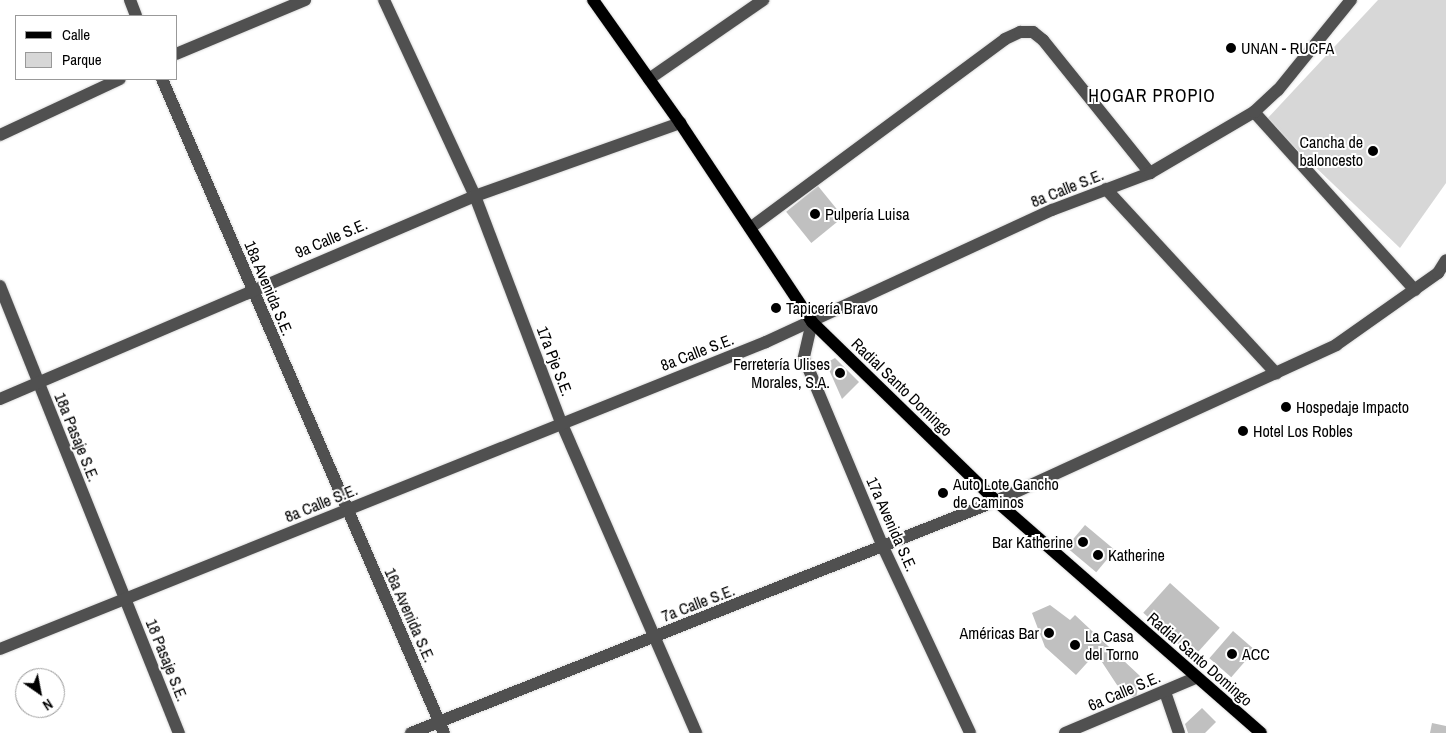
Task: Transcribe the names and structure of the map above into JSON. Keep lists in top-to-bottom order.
{
  "streets": {
    "main road": ["Radial Santo Domingo"],
    "street": [
      "8a Calle S.E.",
      "9a Calle S.E.",
      "18a Avenida S.E.",
      "17a Pje S.E.",
      "18a Pasaje S.E.",
      "17a Avenida S.E.",
      "7a Calle S.E.",
      "16a Avenida S.E.",
      "18 Pasaje S.E.",
      "6a Calle S.E."
    ]
  },
  "crossings": [
    ["8a Calle S.E.", "18a Avenida S.E."],
    ["8a Calle S.E.", "17a Pje S.E."],
    ["8a Calle S.E.", "Radial Santo Domingo"],
    ["8a Calle S.E.", "18a Pasaje S.E."],
    ["8a Calle S.E.", "17a Avenida S.E."],
    ["8a Calle S.E.", "16a Avenida S.E."],
    ["8a Calle S.E.", "18 Pasaje S.E."],
    ["9a Calle S.E.", "18a Avenida S.E."],
    ["9a Calle S.E.", "17a Pje S.E."],
    ["9a Calle S.E.", "Radial Santo Domingo"],
    ["9a Calle S.E.", "18a Pasaje S.E."],
    ["18a Avenida S.E.", "16a Avenida S.E."],
    ["17a Pje S.E.", "7a Calle S.E."],
    ["Radial Santo Domingo", "17a Avenida S.E."],
    ["Radial Santo Domingo", "7a Calle S.E."],
    ["Radial Santo Domingo", "6a Calle S.E."],
    ["18a Pasaje S.E.", "18 Pasaje S.E."],
    ["17a Avenida S.E.", "7a Calle S.E."],
    ["7a Calle S.E.", "16a Avenida S.E."]
  ],
  "districts": ["HOGAR PROPIO"],
  "places": [
    "UNAN - RUCFA",
    "Cancha de baloncesto",
    "Pulpería Luisa",
    "Tapicería Bravo",
    "Ferretería Ulises Morales, S.A.",
    "Hospedaje Impacto",
    "Hotel Los Robles",
    "Auto Lote Gancho de Caminos",
    "Bar Katherine",
    "Katherine",
    "Américas Bar",
    "La Casa del Torno",
    "ACC"
  ],
  "legend": ["Calle", "Parque"],
  "north": "bottom right"
}
